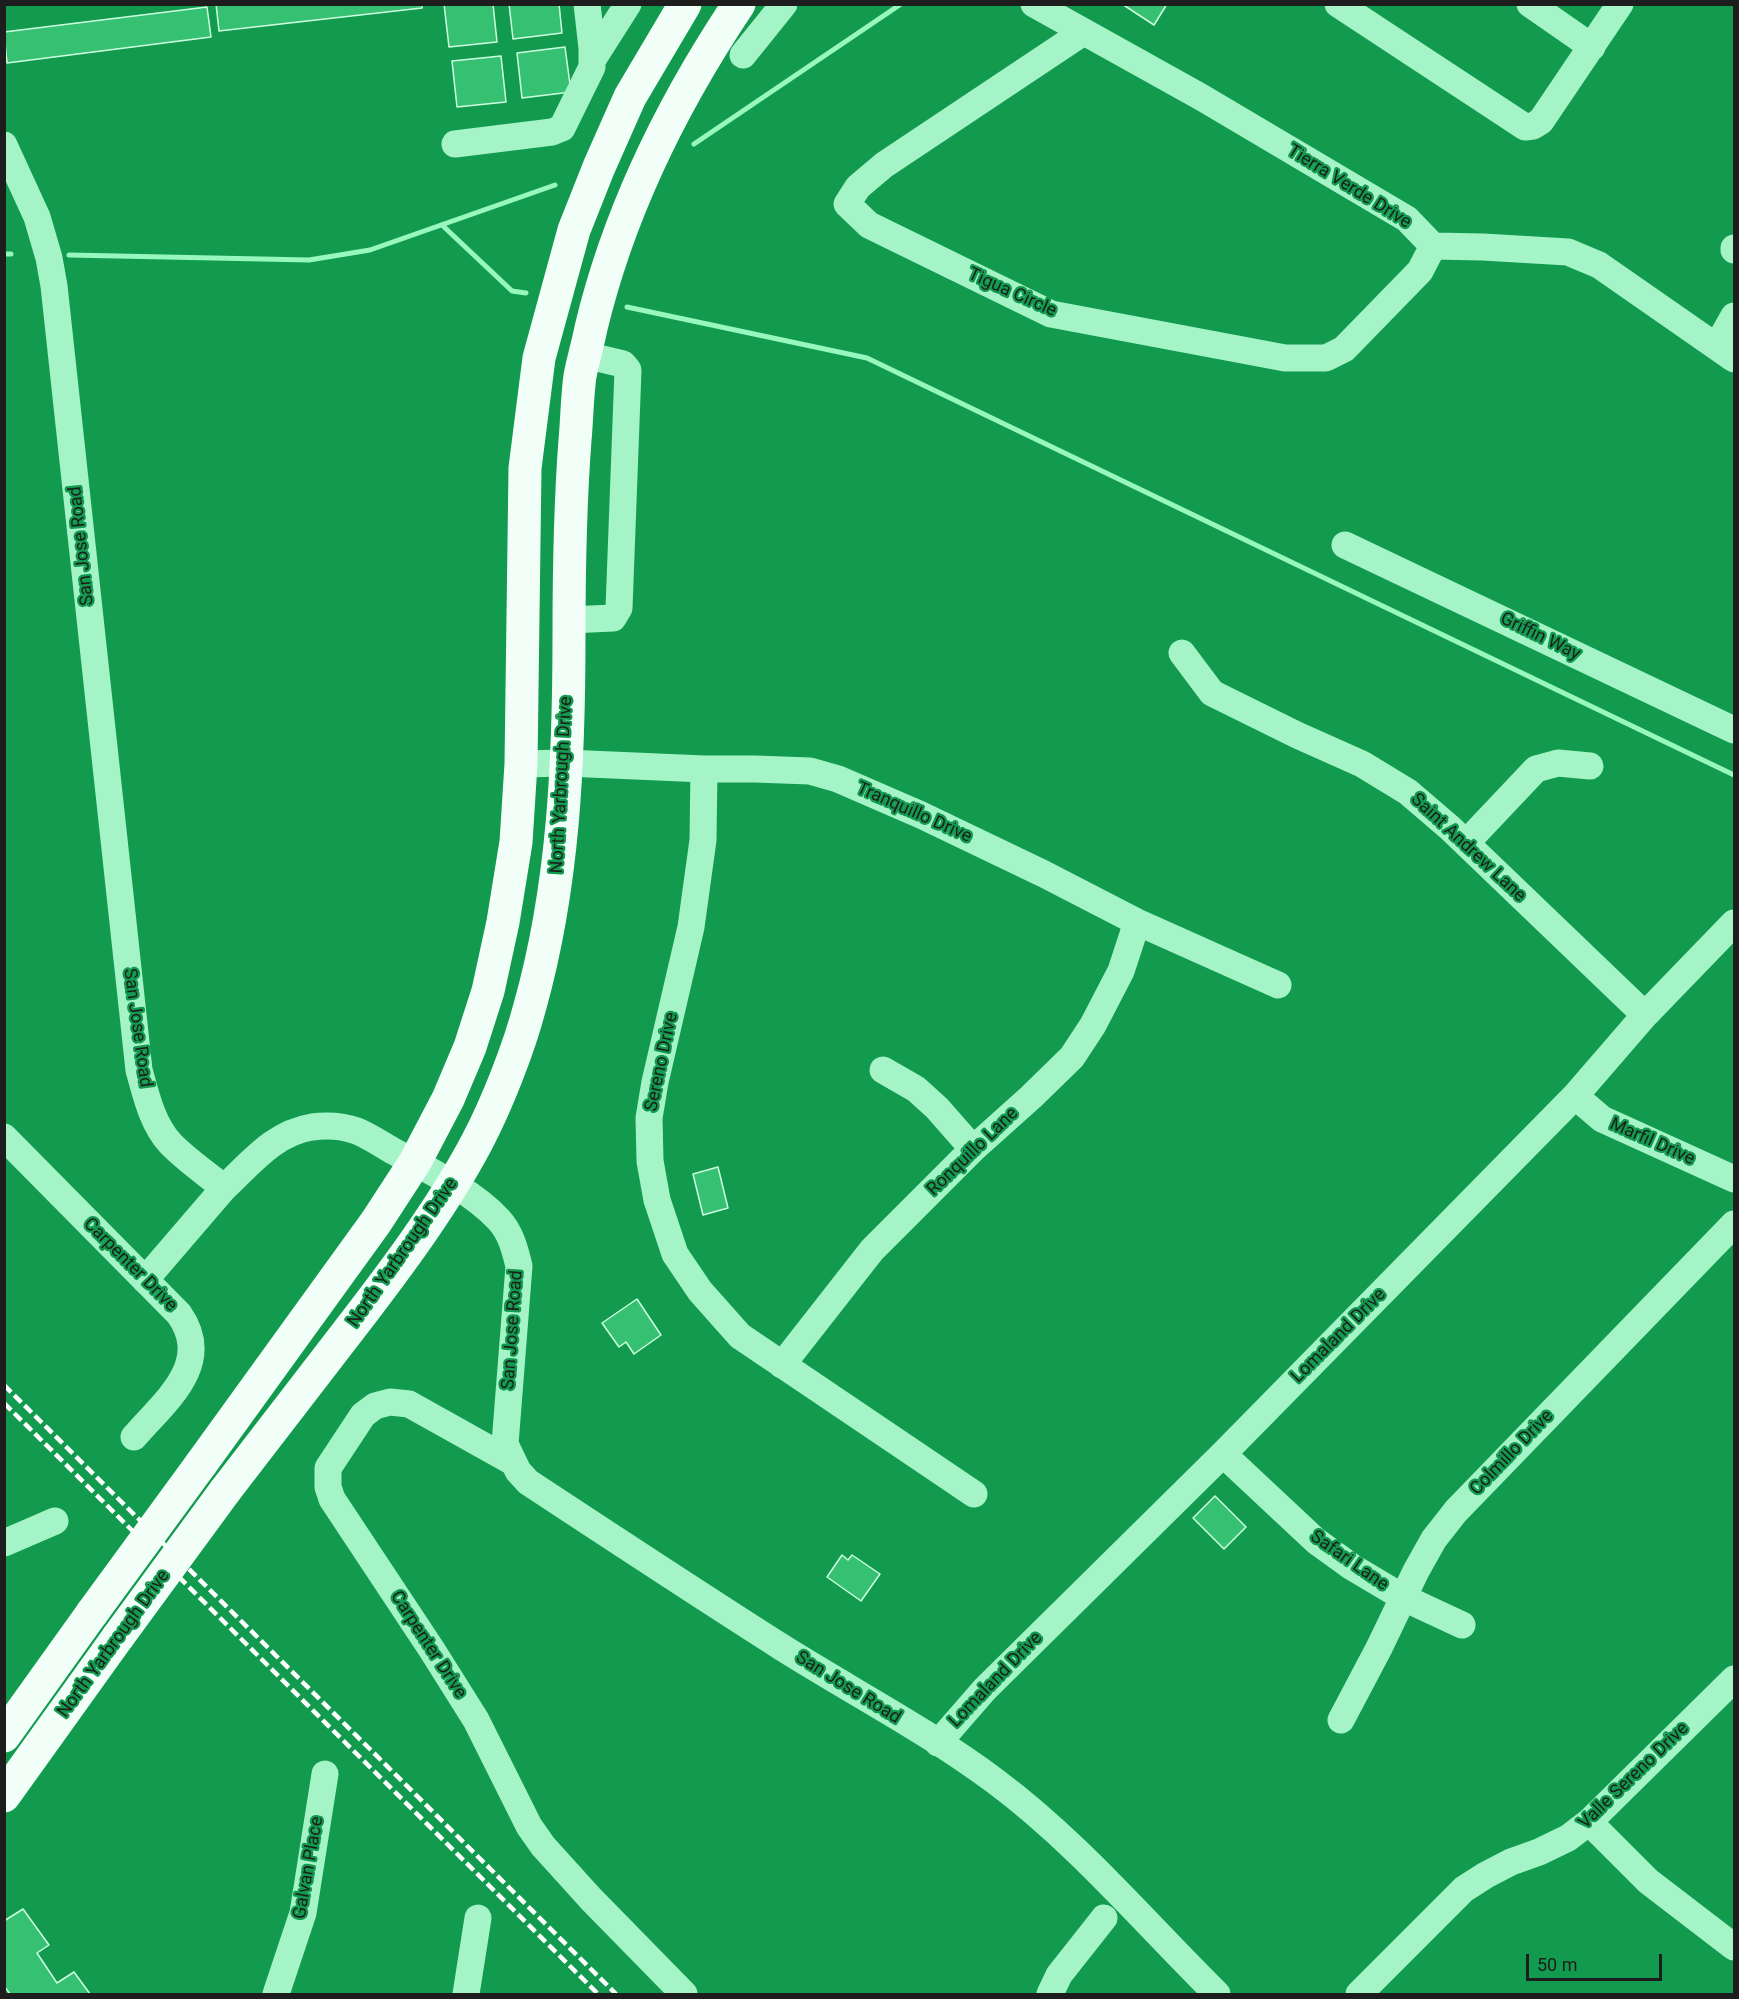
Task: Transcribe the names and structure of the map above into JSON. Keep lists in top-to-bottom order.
{
  "streets": {
    "main road": ["North Yarbrough Drive"],
    "street": [
      "Tierra Verde Drive",
      "Tigua Circle",
      "San Jose Road",
      "Griffin Way",
      "Tranquillo Drive",
      "Saint Andrew Lane",
      "Sereno Drive",
      "Marfil Drive",
      "Ronquillo Lane",
      "Carpenter Drive",
      "Lomaland Drive",
      "Colmillo Drive",
      "Safari Lane",
      "Valle Sereno Drive",
      "Galvan Place"
    ]
  },
  "crossings": [
    ["Tierra Verde Drive", "Tigua Circle"],
    ["San Jose Road", "North Yarbrough Drive"],
    ["San Jose Road", "Carpenter Drive"],
    ["San Jose Road", "Lomaland Drive"],
    ["North Yarbrough Drive", "Tranquillo Drive"],
    ["Tranquillo Drive", "Sereno Drive"],
    ["Tranquillo Drive", "Ronquillo Lane"],
    ["Saint Andrew Lane", "Lomaland Drive"],
    ["Sereno Drive", "Ronquillo Lane"],
    ["Marfil Drive", "Lomaland Drive"],
    ["Lomaland Drive", "Safari Lane"],
    ["Colmillo Drive", "Safari Lane"]
  ],
  "scale_bar": "50 m"
}
